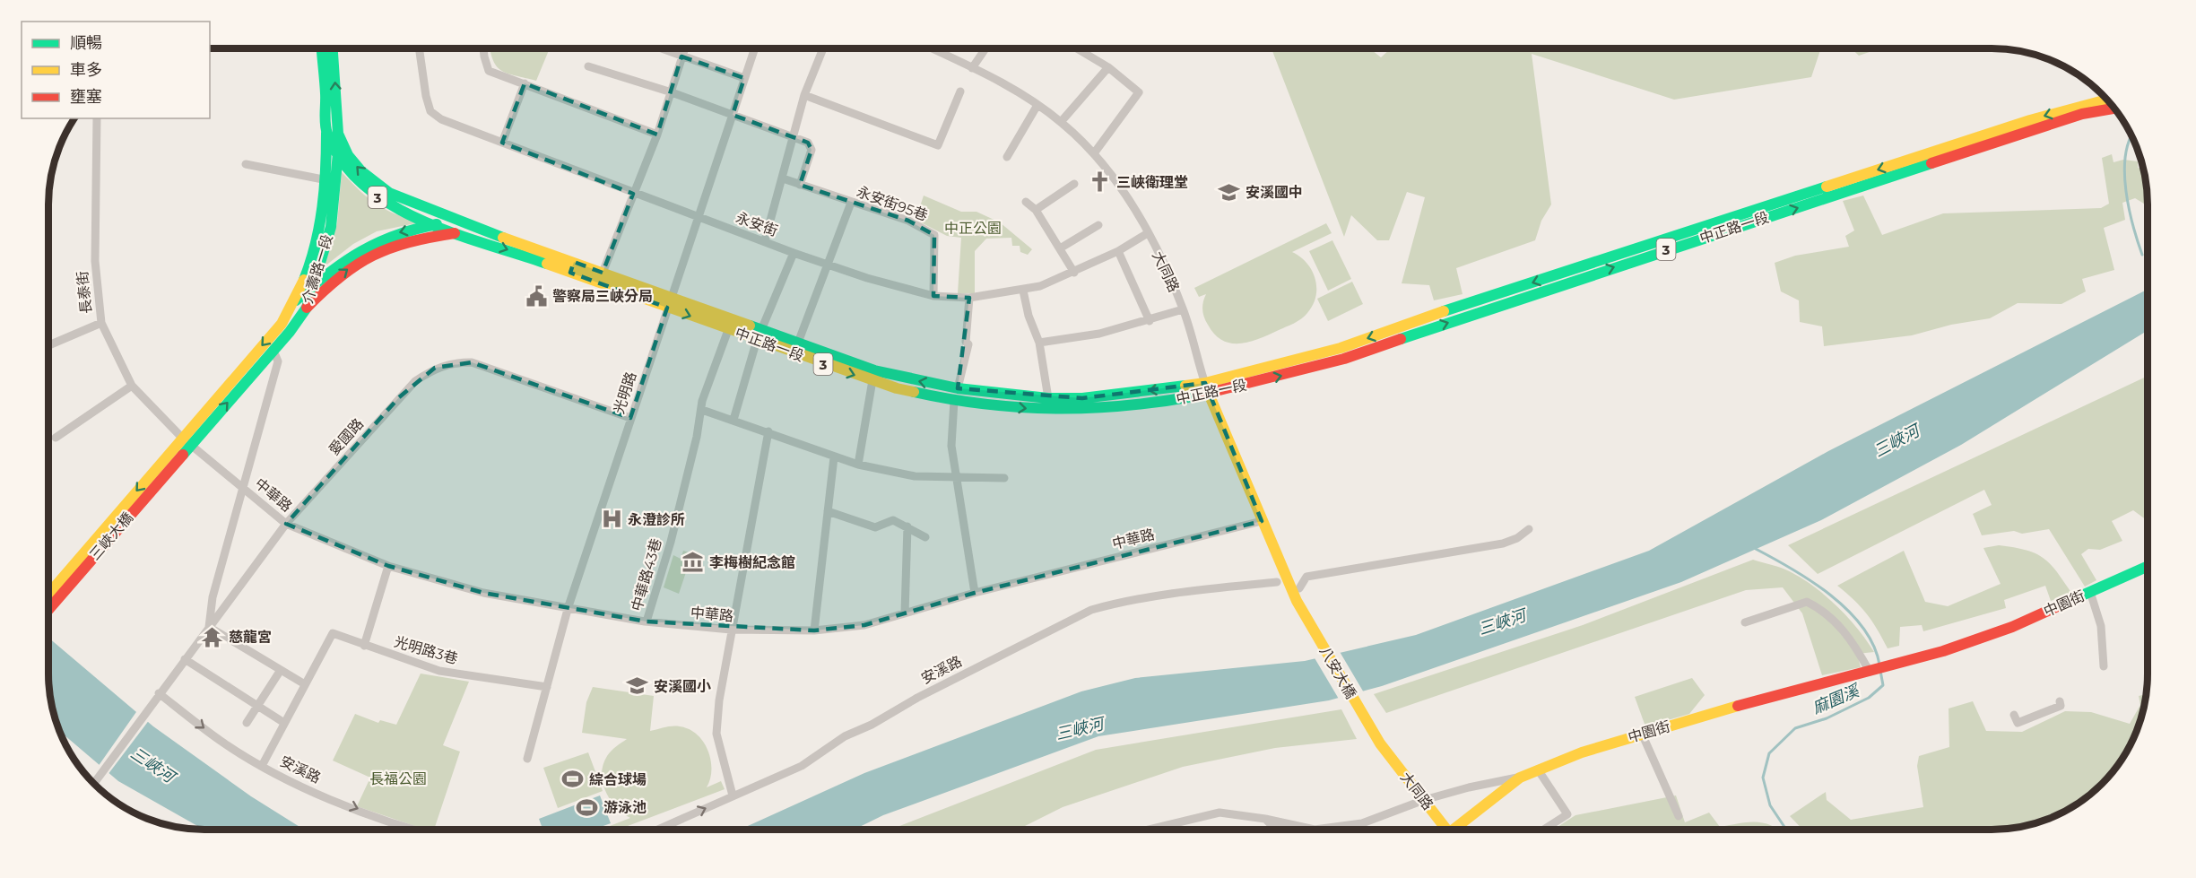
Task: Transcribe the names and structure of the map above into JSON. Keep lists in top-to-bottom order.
{
  "streets": {
    "main road": [
      "3",
      "中正路一段",
      "介壽路一段",
      "大同路",
      "三峽大橋",
      "中園街",
      "八安大橋"
    ],
    "street": [
      "永安街95巷",
      "永安街",
      "長泰街",
      "光明路",
      "愛國路",
      "中華路",
      "中華路43巷",
      "光明路3巷",
      "安溪路"
    ]
  },
  "crossings": [
    ["永安街95巷", "永安街"],
    ["永安街", "大同路"],
    ["永安街", "光明路"],
    ["中正路一段", "介壽路一段"],
    ["中正路一段", "大同路"],
    ["中正路一段", "光明路"],
    ["中正路一段", "中華路43巷"],
    ["介壽路一段", "長泰街"],
    ["介壽路一段", "中華路"],
    ["介壽路一段", "三峽大橋"],
    ["大同路", "中華路"],
    ["大同路", "八安大橋"],
    ["長泰街", "中華路"],
    ["光明路", "愛國路"],
    ["光明路", "中華路"],
    ["光明路", "光明路3巷"],
    ["愛國路", "中華路"],
    ["愛國路", "安溪路"],
    ["中華路", "中華路43巷"]
  ],
  "water": ["三峽河", "麻園溪"],
  "parks": ["中正公園", "長福公園"],
  "places": {
    "church": ["三峽衛理堂"],
    "school or university": ["安溪國中", "安溪國小"],
    "public building": ["警察局三峽分局"],
    "hospital": ["永澄診所"],
    "museum": ["李梅樹紀念館"],
    "temple": ["慈龍宮"],
    "sports": ["綜合球場", "游泳池"]
  },
  "legend": ["順暢", "車多", "壅塞"]
}
